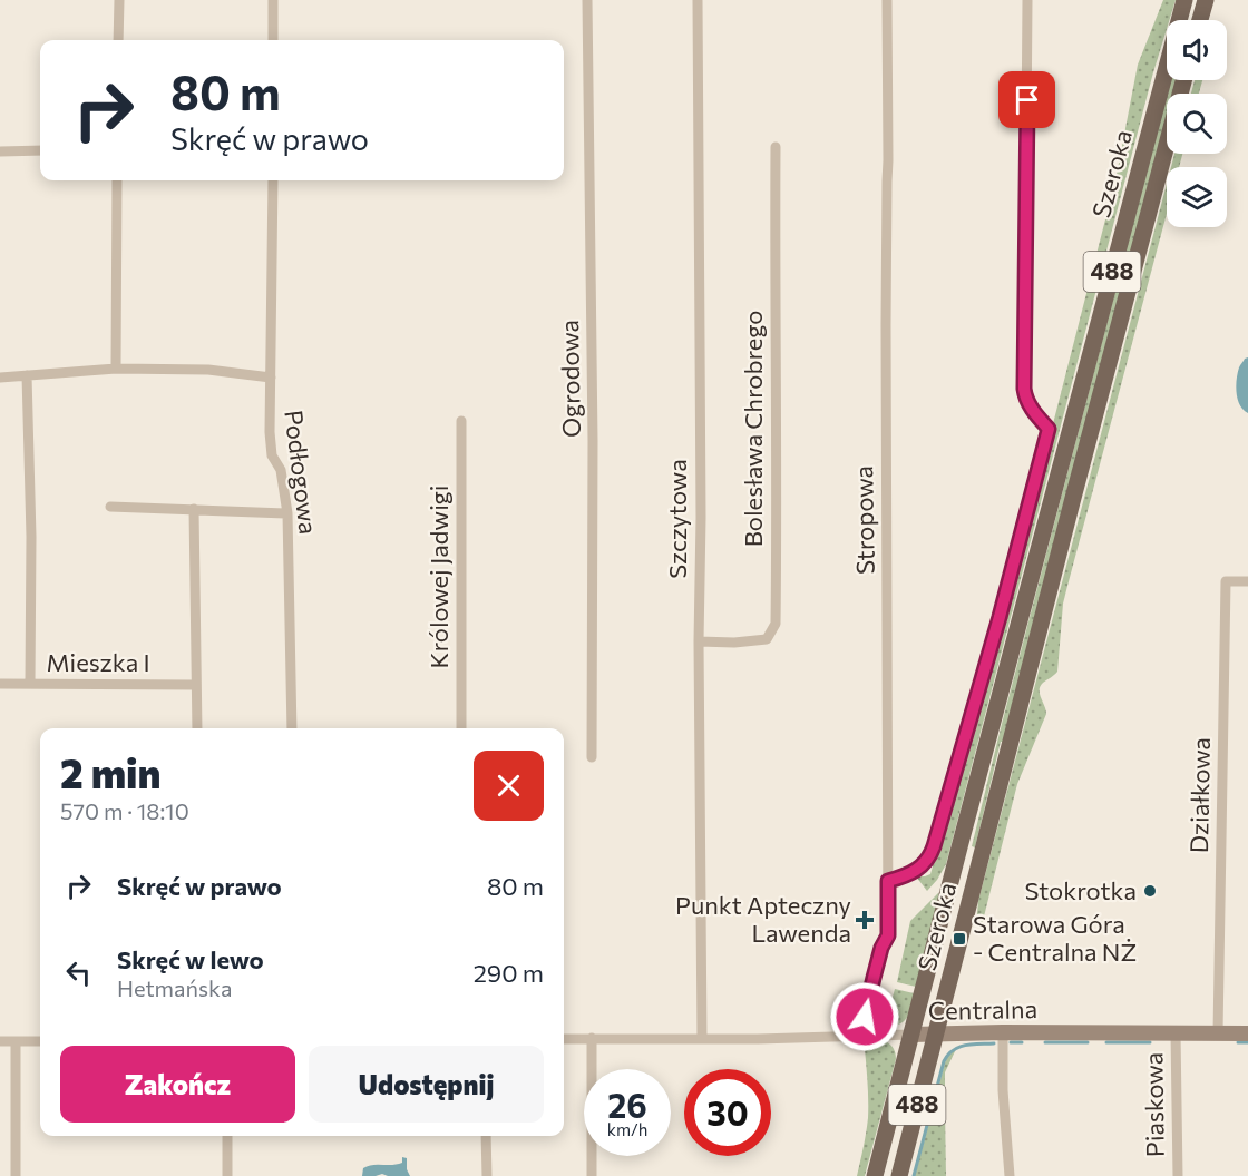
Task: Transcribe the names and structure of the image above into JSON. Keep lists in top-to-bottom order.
{
  "streets": {
    "main road": ["Szeroka", "488"],
    "street": [
      "Ogrodowa",
      "Bolesława Chrobrego",
      "Podłogowa",
      "Szczytowa",
      "Stropowa",
      "Królowej Jadwigi",
      "Mieszka I",
      "Działkowa",
      "Centralna",
      "Piaskowa"
    ]
  },
  "crossings": [
    ["Szeroka", "Centralna"],
    ["Bolesława Chrobrego", "Szczytowa"],
    ["Szczytowa", "Centralna"],
    ["Stropowa", "Centralna"],
    ["Działkowa", "Centralna"],
    ["Centralna", "Piaskowa"]
  ],
  "places": {
    "other": ["Stokrotka"],
    "health": ["Punkt Apteczny Lawenda"],
    "transit": ["Starowa Góra - Centralna NŻ"]
  },
  "page": {
    "turn": ["80 m", "Skręć w prawo"],
    "heading": ["2 min", "570 m · 18:10"],
    "list": [
      {
        "name": "Skręć w prawo",
        "value": "80 m"
      },
      {
        "name": "Skręć w lewo",
        "note": "Hetmańska",
        "value": "290 m"
      }
    ],
    "buttons": ["Zakończ", "Udostępnij"],
    "speed": "26 km/h",
    "limit": "30"
  }
}
